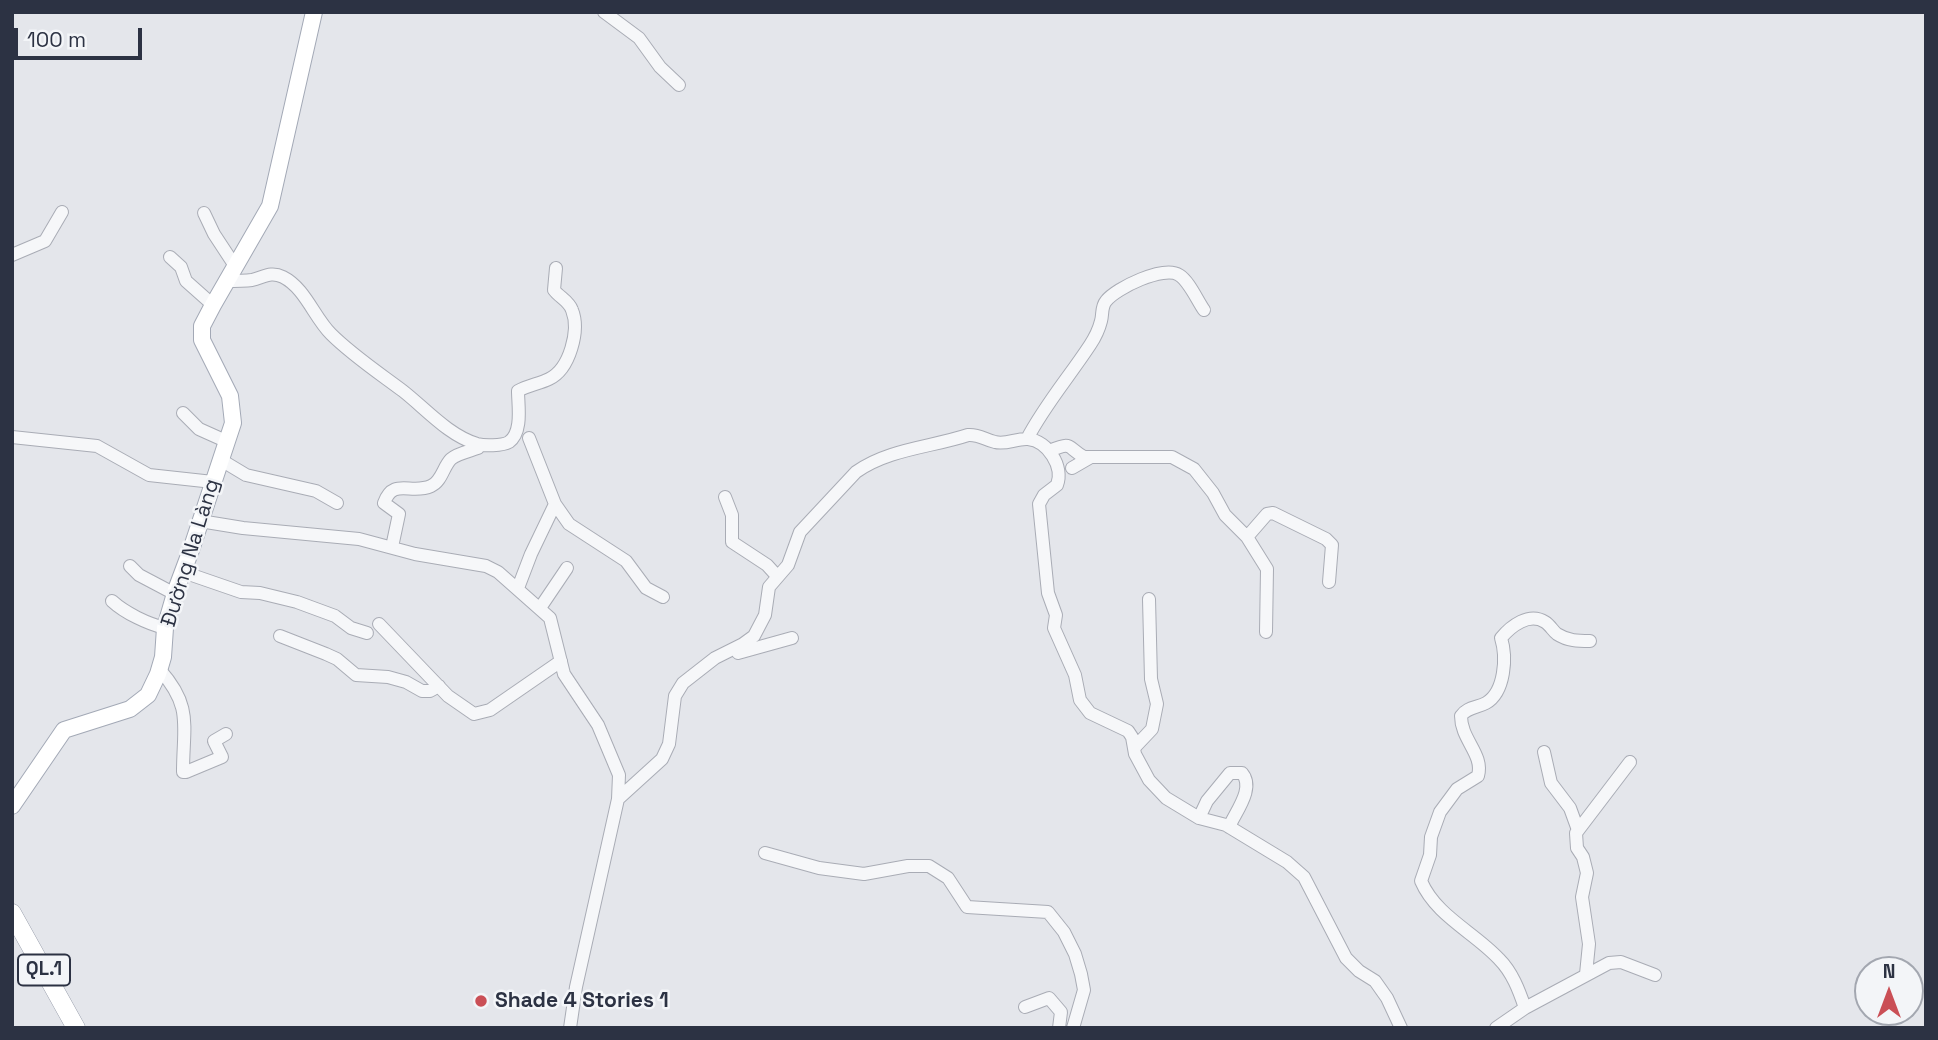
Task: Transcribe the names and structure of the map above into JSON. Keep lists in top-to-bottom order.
{
  "streets": {
    "highway": ["QL.1"],
    "main road": ["Đường Na Làng"]
  },
  "places": ["Shade 4 Stories 1"],
  "scale_bar": "100 m",
  "north": "top"
}
